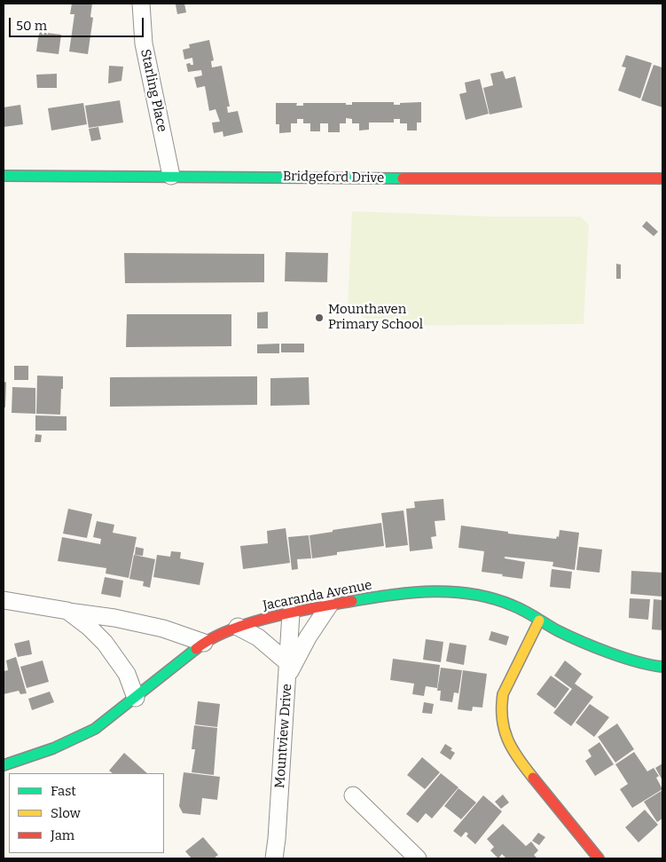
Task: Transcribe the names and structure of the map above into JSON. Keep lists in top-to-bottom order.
{
  "streets": {
    "street": [
      "Starling Place",
      "Bridgeford Drive",
      "Jacaranda Avenue",
      "Mountview Drive"
    ]
  },
  "crossings": [
    ["Starling Place", "Bridgeford Drive"],
    ["Jacaranda Avenue", "Mountview Drive"]
  ],
  "places": ["Mounthaven Primary School"],
  "legend": ["Fast", "Slow", "Jam"],
  "scale_bar": "50 m"
}
